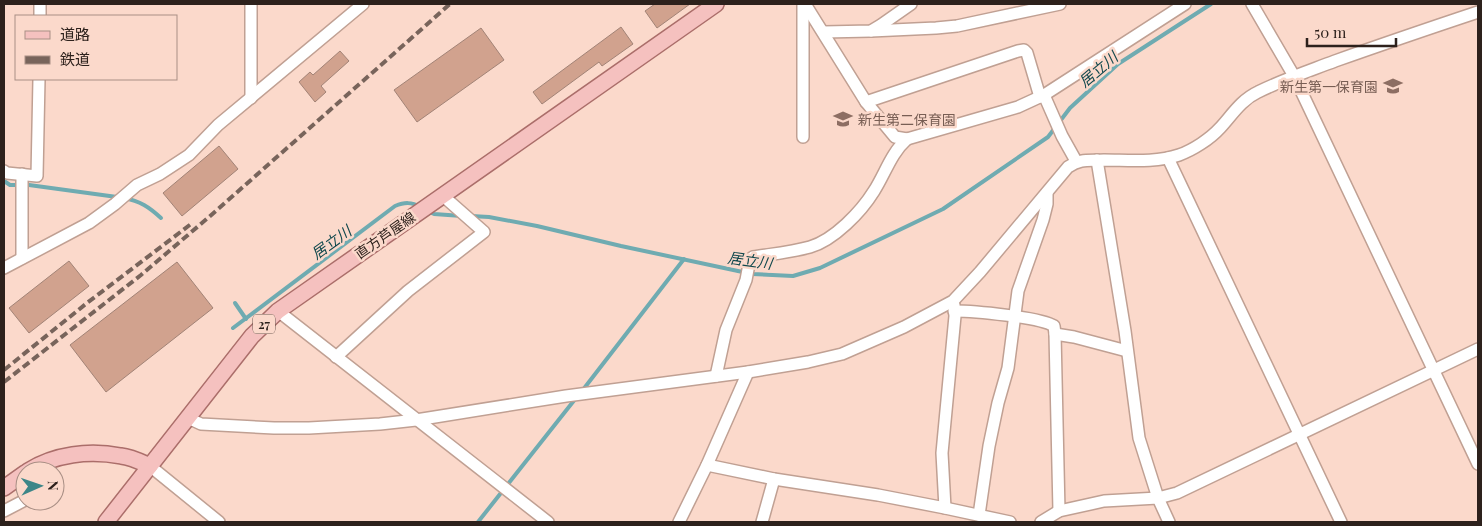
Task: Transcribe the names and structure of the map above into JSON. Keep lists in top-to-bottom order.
{
  "streets": {
    "main road": ["直方芦屋線", "27"]
  },
  "water": ["居立川"],
  "places": {
    "school or university": ["新生第一保育園", "新生第二保育園"]
  },
  "legend": ["道路", "鉄道"],
  "scale_bar": "50 m",
  "north": "right"
}
